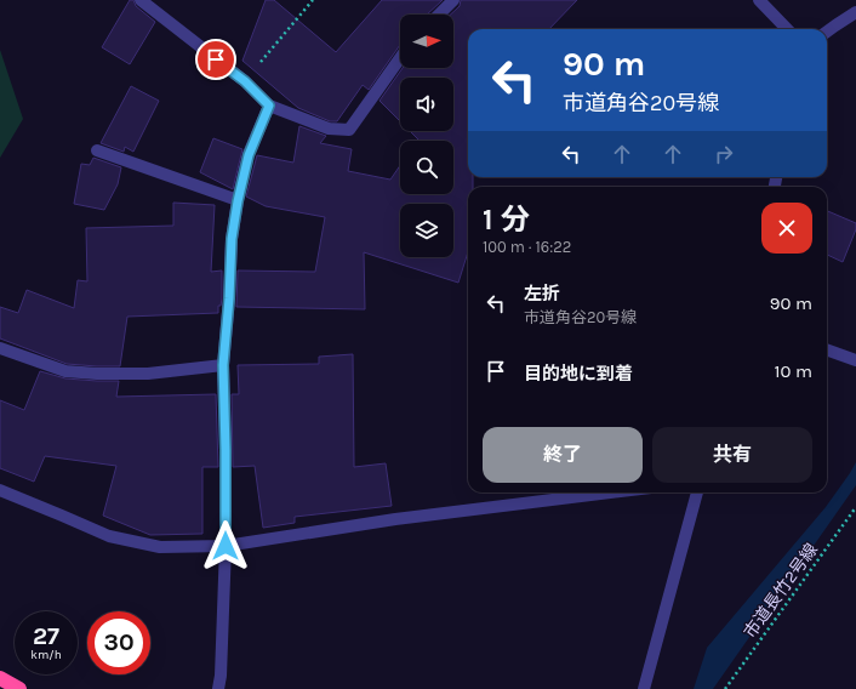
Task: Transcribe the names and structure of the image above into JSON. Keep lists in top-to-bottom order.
{
  "streets": {
    "path": ["市道長竹2号線"]
  },
  "north": "right",
  "page": {
    "turn": ["90 m", "市道角谷20号線"],
    "heading": ["1 分", "100 m · 16:22"],
    "list": [
      {
        "name": "左折",
        "note": "市道角谷20号線",
        "value": "90 m"
      },
      {
        "name": "目的地に到着",
        "value": "10 m"
      }
    ],
    "buttons": ["終了", "共有"],
    "speed": "27 km/h",
    "limit": "30"
  }
}
